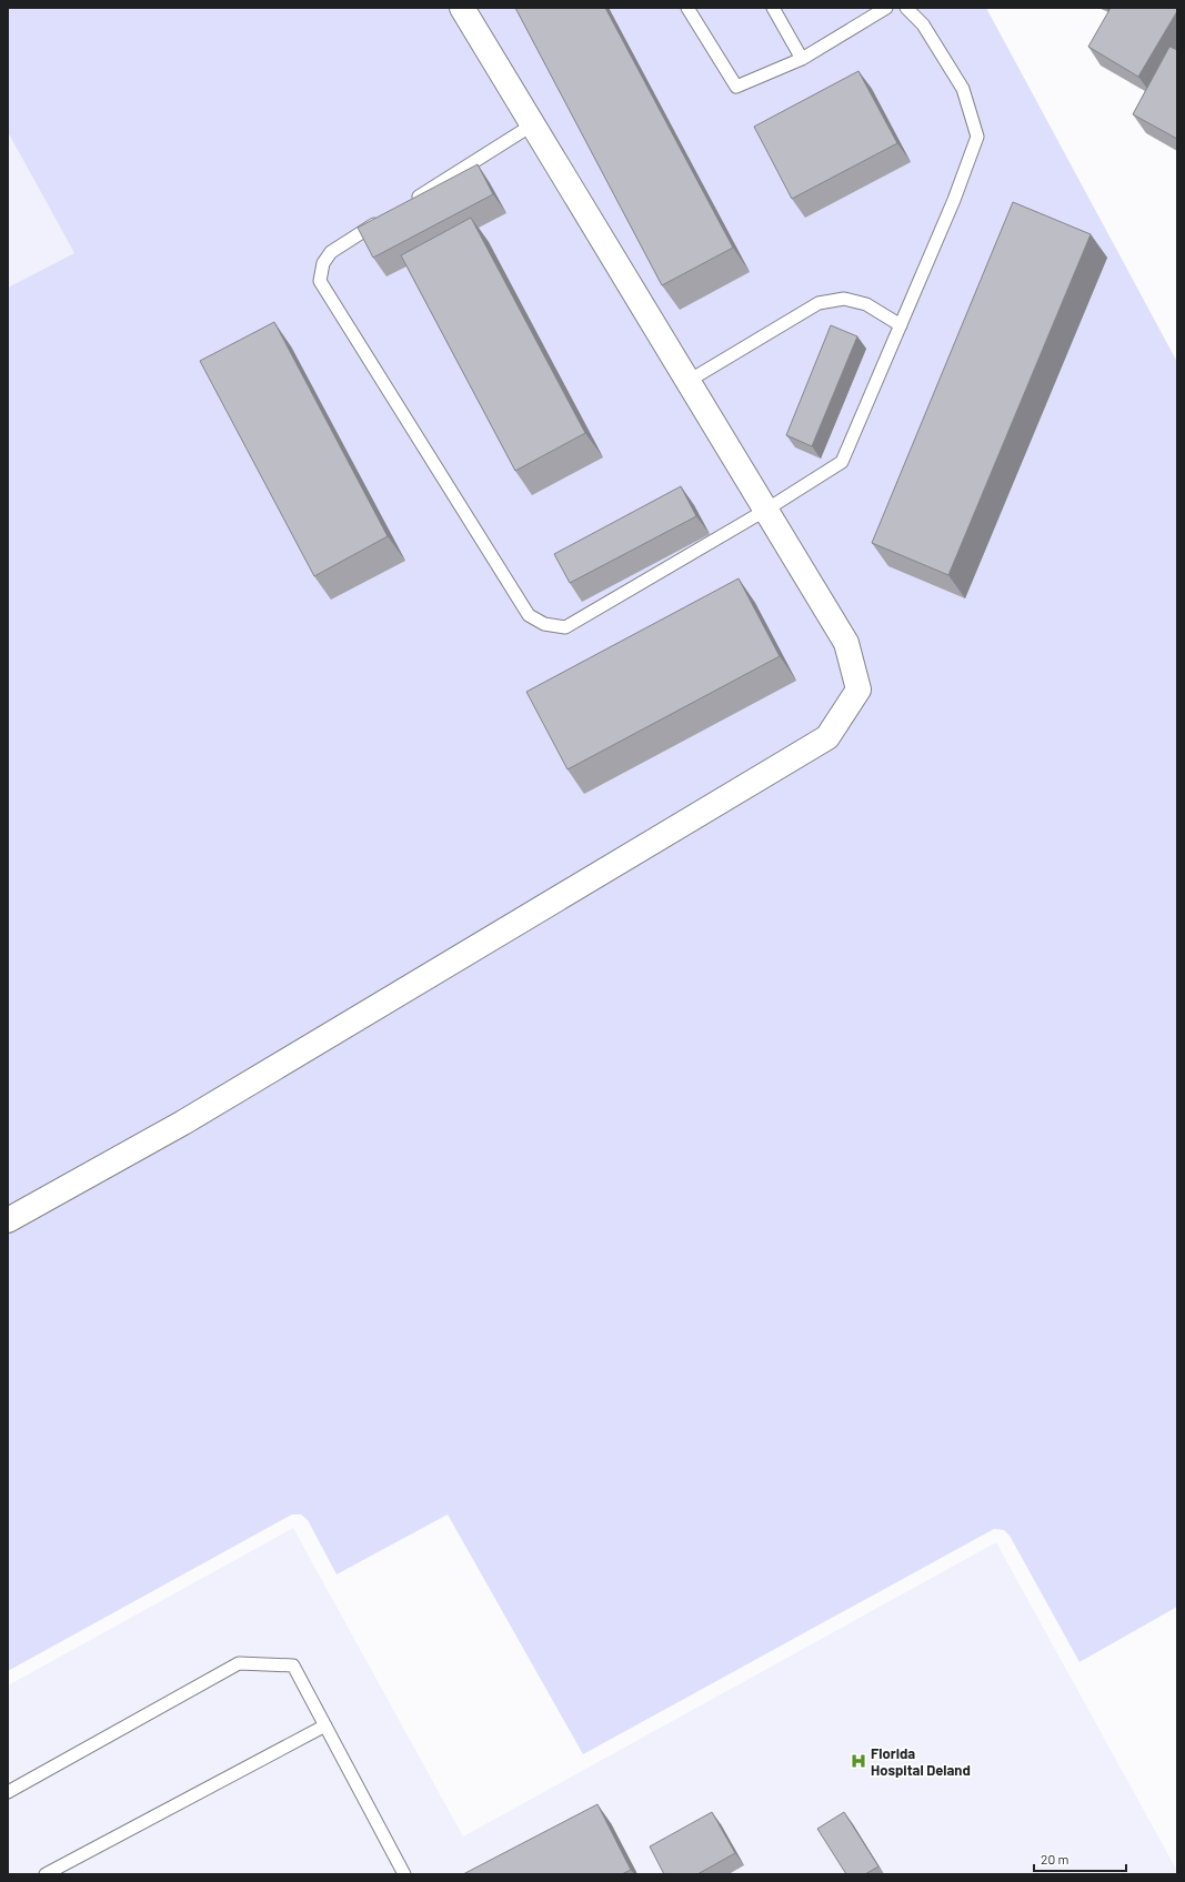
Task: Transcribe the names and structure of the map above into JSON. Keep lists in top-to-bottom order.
{
  "places": {
    "hospital": ["Florida Hospital Deland"]
  },
  "scale_bar": "20 m"
}
